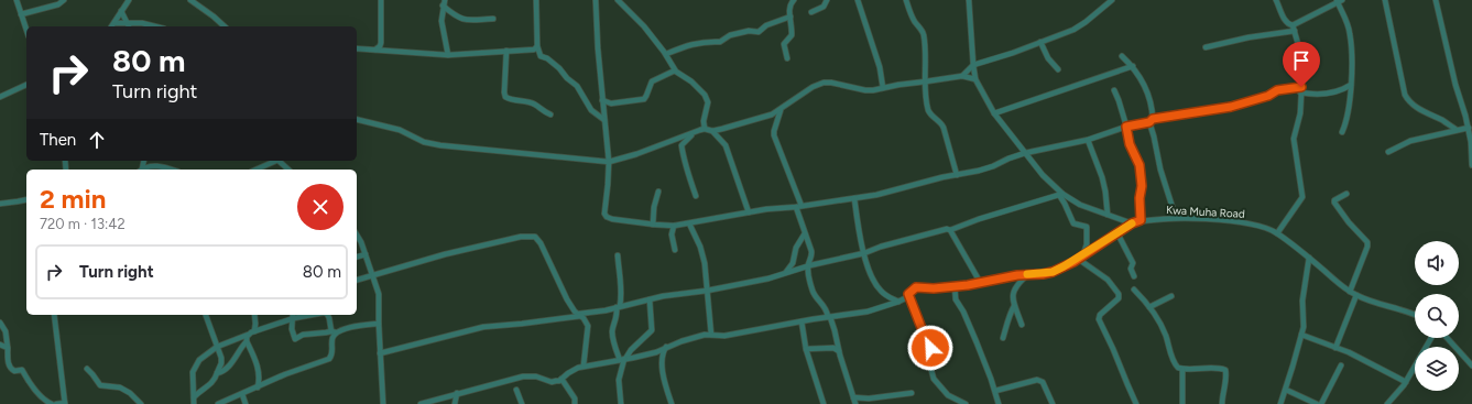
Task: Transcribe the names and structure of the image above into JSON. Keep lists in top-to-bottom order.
{
  "streets": {
    "street": ["Kwa Muha Road"]
  },
  "page": {
    "turn": ["80 m", "Turn right"],
    "then": "Then",
    "heading": ["2 min", "720 m · 13:42"],
    "list": [
      {
        "name": "Turn right",
        "value": "80 m"
      }
    ]
  }
}
